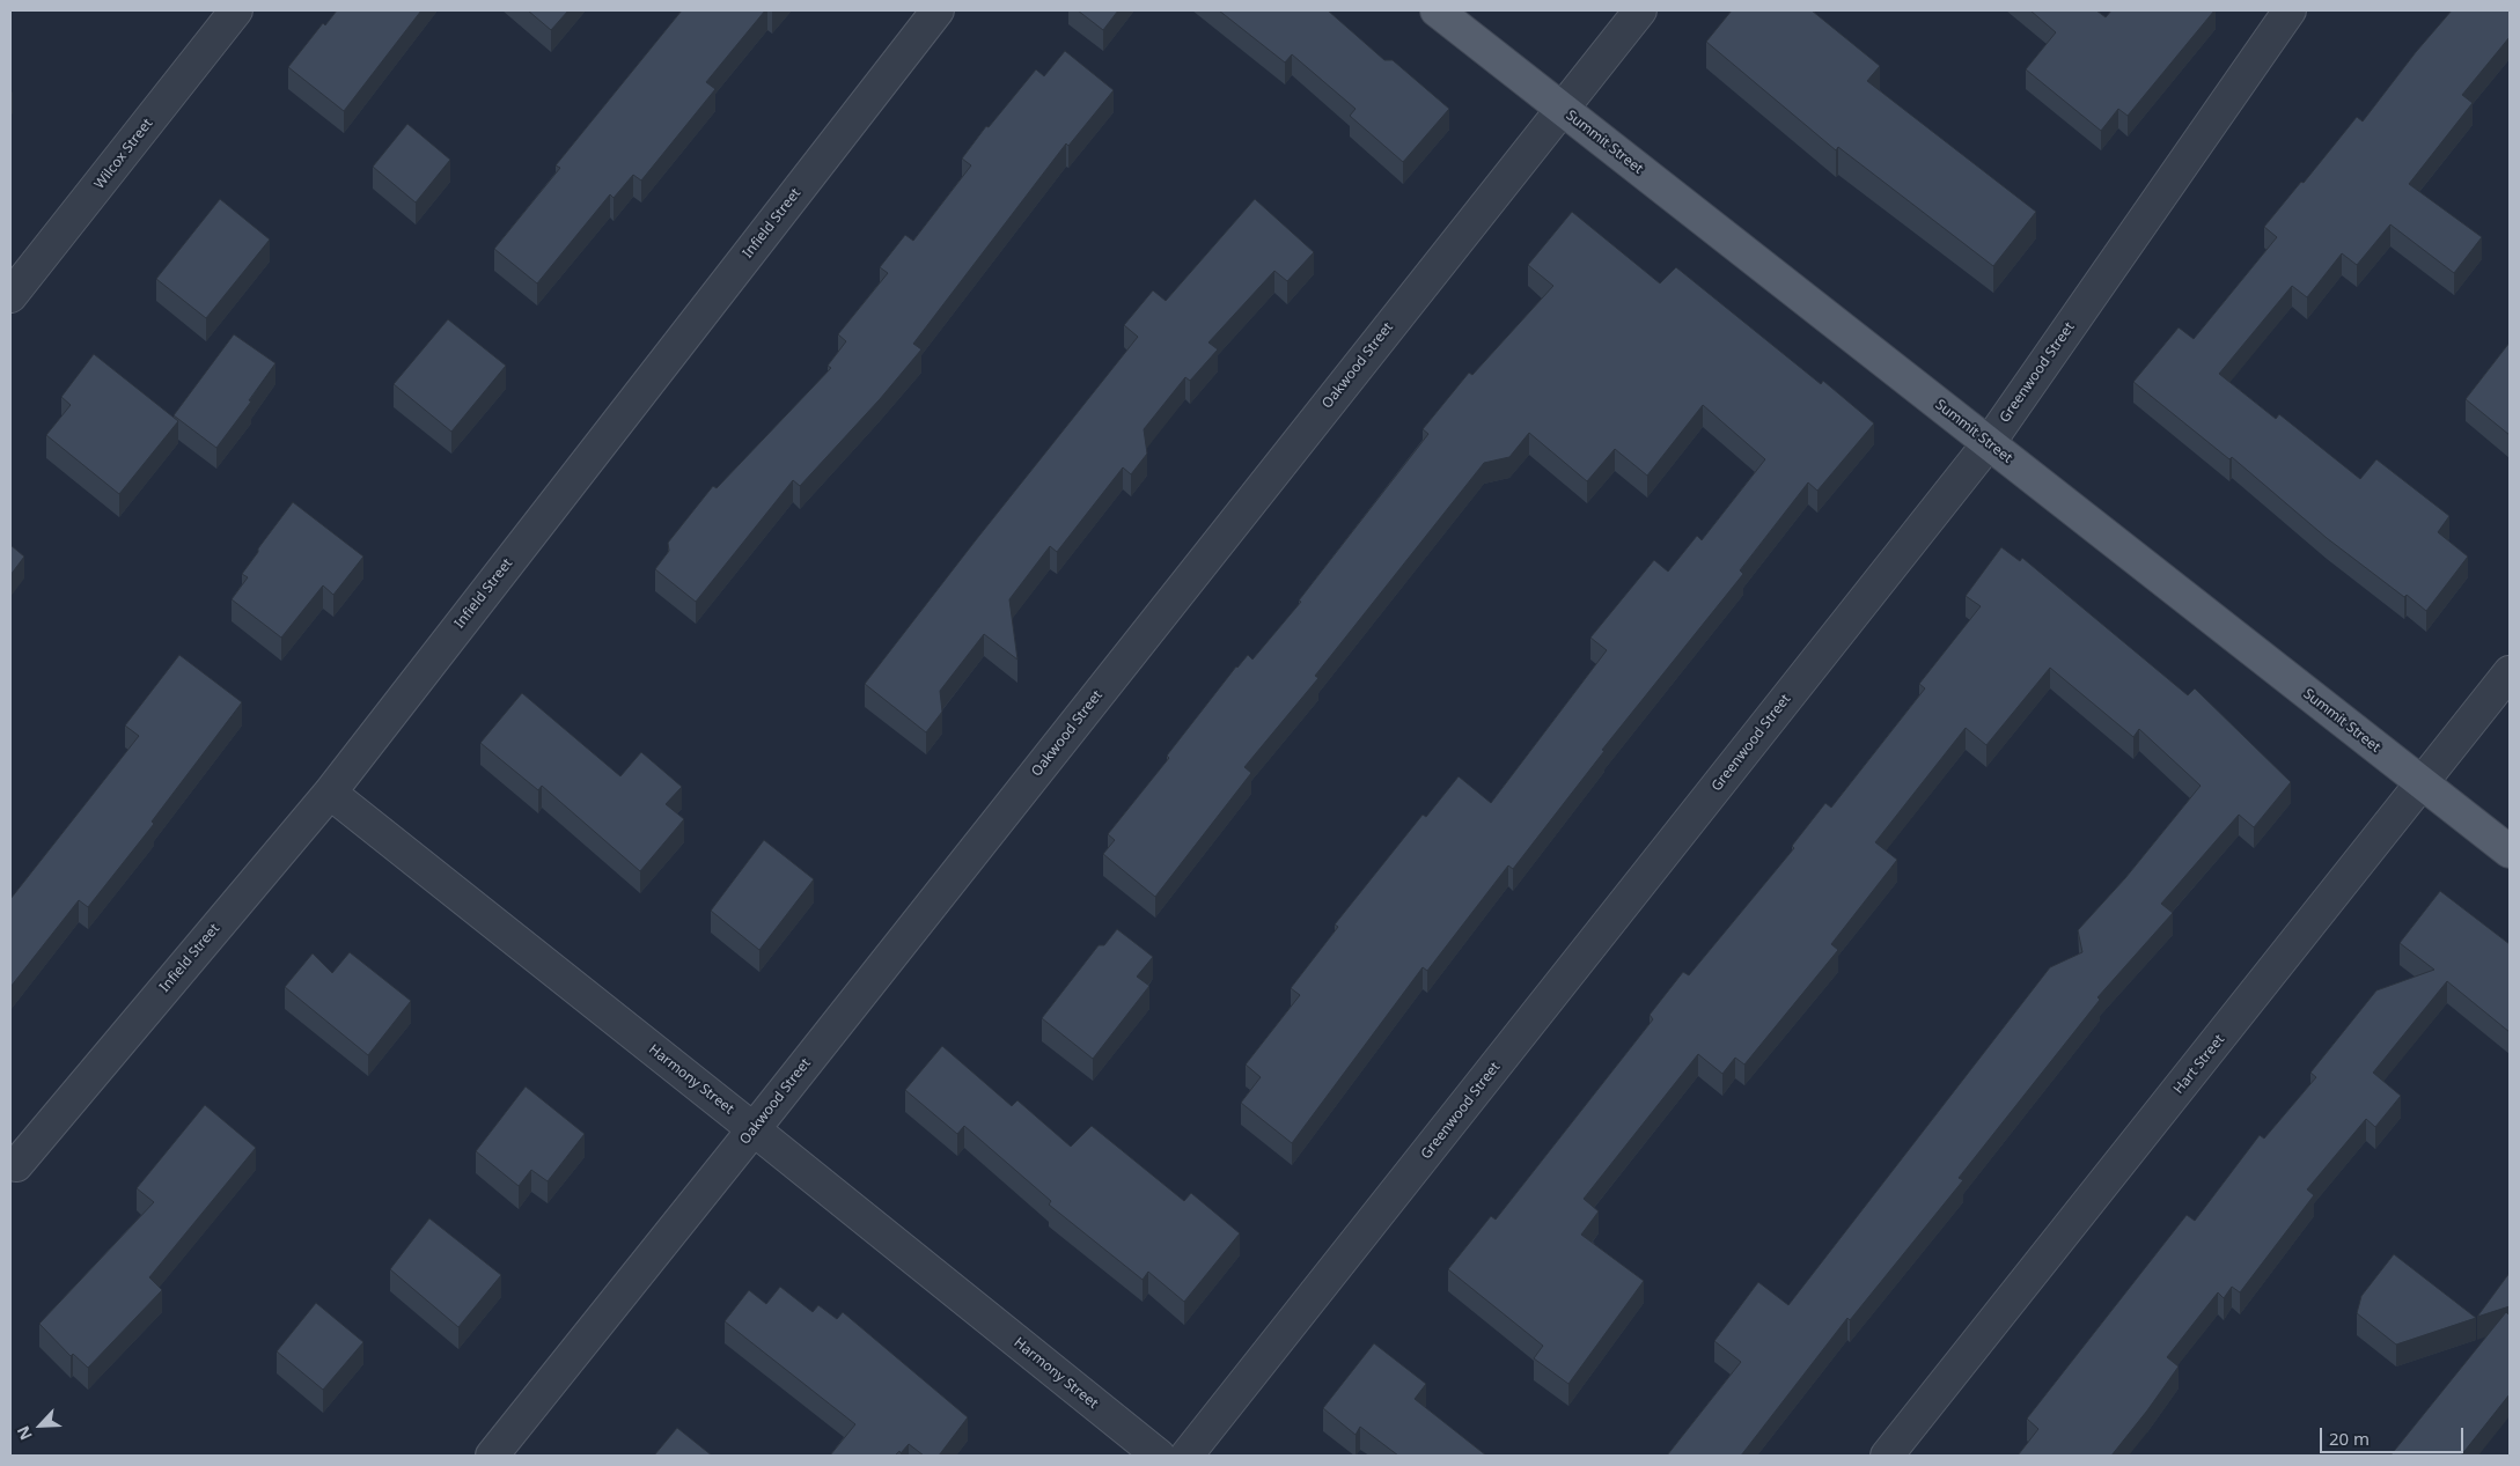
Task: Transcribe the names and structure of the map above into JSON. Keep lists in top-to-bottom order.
{
  "streets": {
    "main road": ["Summit Street"],
    "street": [
      "Wilcox Street",
      "Infield Street",
      "Oakwood Street",
      "Greenwood Street",
      "Hart Street",
      "Harmony Street"
    ]
  },
  "crossings": [
    ["Summit Street", "Oakwood Street"],
    ["Summit Street", "Greenwood Street"],
    ["Summit Street", "Hart Street"],
    ["Infield Street", "Harmony Street"],
    ["Oakwood Street", "Harmony Street"]
  ],
  "scale_bar": "20 m",
  "north": "bottom left"
}
